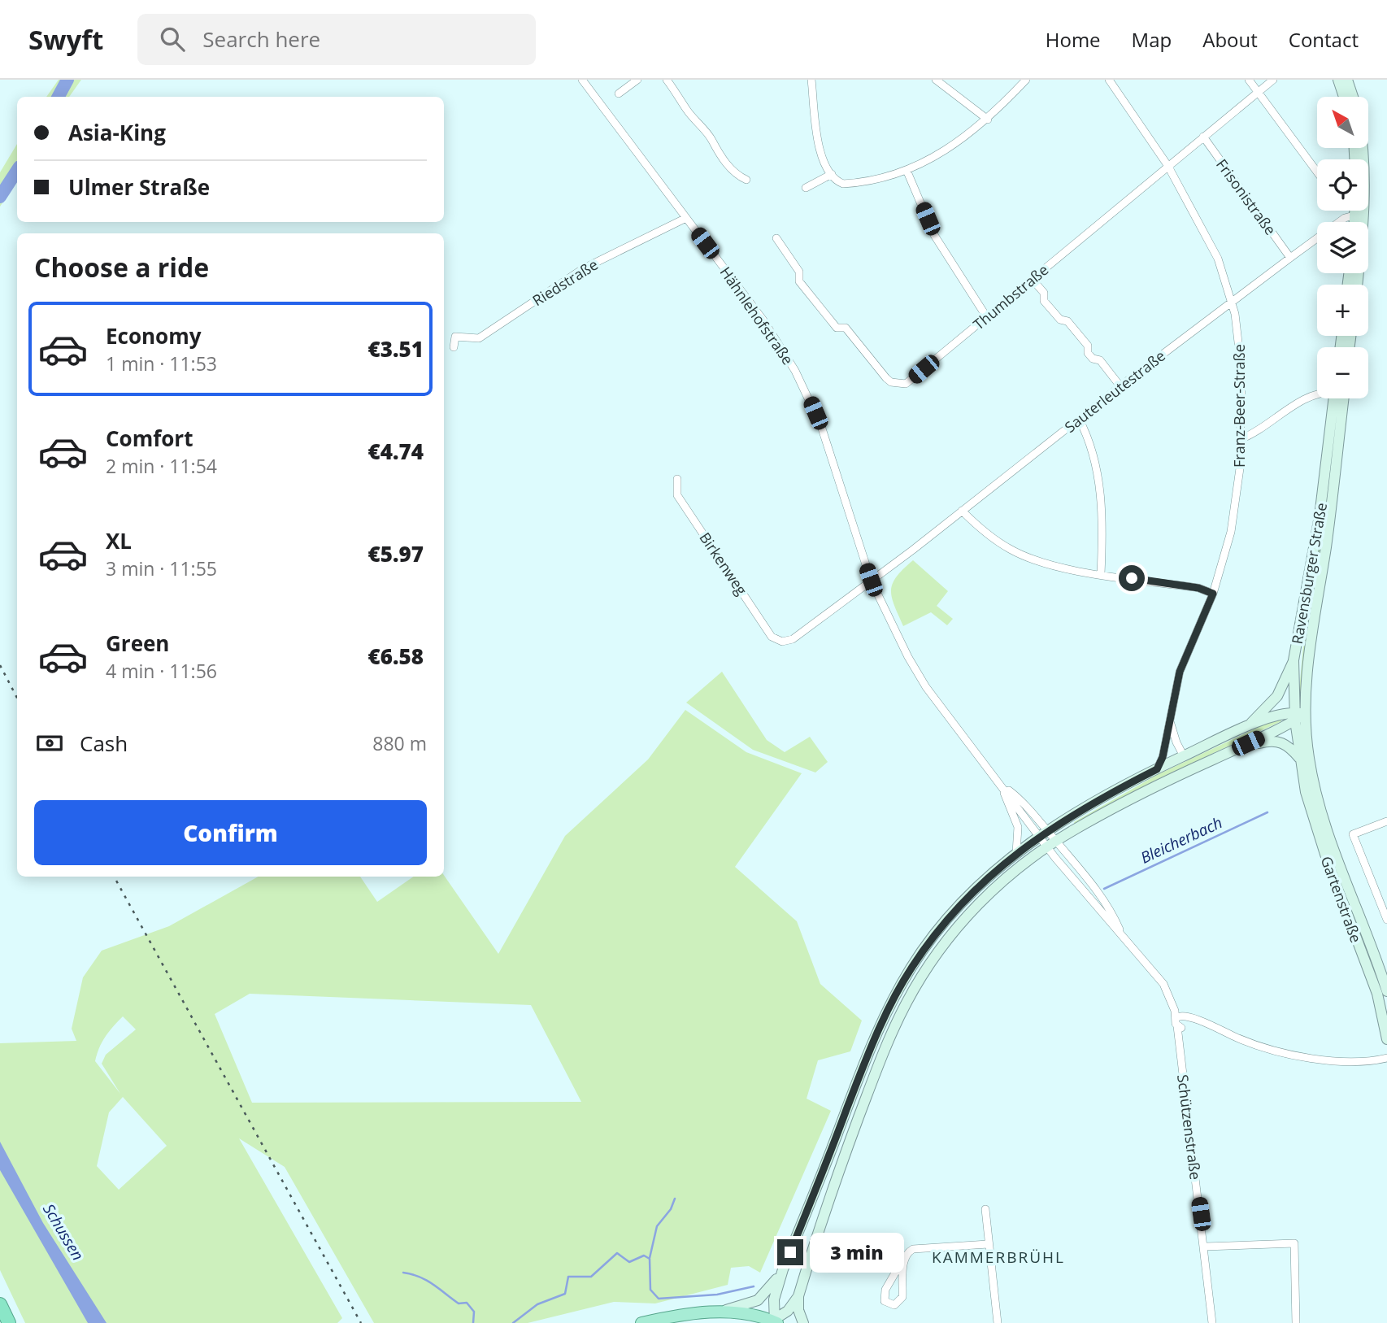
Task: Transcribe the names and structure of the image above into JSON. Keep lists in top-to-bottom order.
{
  "streets": {
    "main road": ["Ravensburger Straße", "Gartenstraße"],
    "street": [
      "Frisonistraße",
      "Riedstraße",
      "Thumbstraße",
      "Hähnlehofstraße",
      "Sauterleutestraße",
      "Franz-Beer-Straße",
      "Birkenweg",
      "Schützenstraße"
    ]
  },
  "crossings": [
    ["Frisonistraße", "Thumbstraße"],
    ["Frisonistraße", "Sauterleutestraße"],
    ["Riedstraße", "Hähnlehofstraße"],
    ["Thumbstraße", "Franz-Beer-Straße"],
    ["Hähnlehofstraße", "Sauterleutestraße"],
    ["Sauterleutestraße", "Franz-Beer-Straße"],
    ["Sauterleutestraße", "Birkenweg"],
    ["Ravensburger Straße", "Gartenstraße"]
  ],
  "districts": ["KAMMERBRÜHL"],
  "water": ["Bleicherbach", "Schussen"],
  "north": "top left",
  "page": {
    "header": "Swyft",
    "search": "Search here",
    "nav": [
      "Home",
      "Map",
      "About",
      "Contact"
    ],
    "map_buttons": ["+", "−"],
    "banner": ["Asia-King", "Ulmer Straße"],
    "heading": "Choose a ride",
    "list": [
      {
        "name": "Economy",
        "note": "1 min · 11:53",
        "value": "€3.51"
      },
      {
        "name": "Comfort",
        "note": "2 min · 11:54",
        "value": "€4.74"
      },
      {
        "name": "XL",
        "note": "3 min · 11:55",
        "value": "€5.97"
      },
      {
        "name": "Green",
        "note": "4 min · 11:56",
        "value": "€6.58"
      }
    ],
    "pay": ["Cash", "880 m"],
    "buttons": "Confirm",
    "bubble": "3 min"
  }
}
